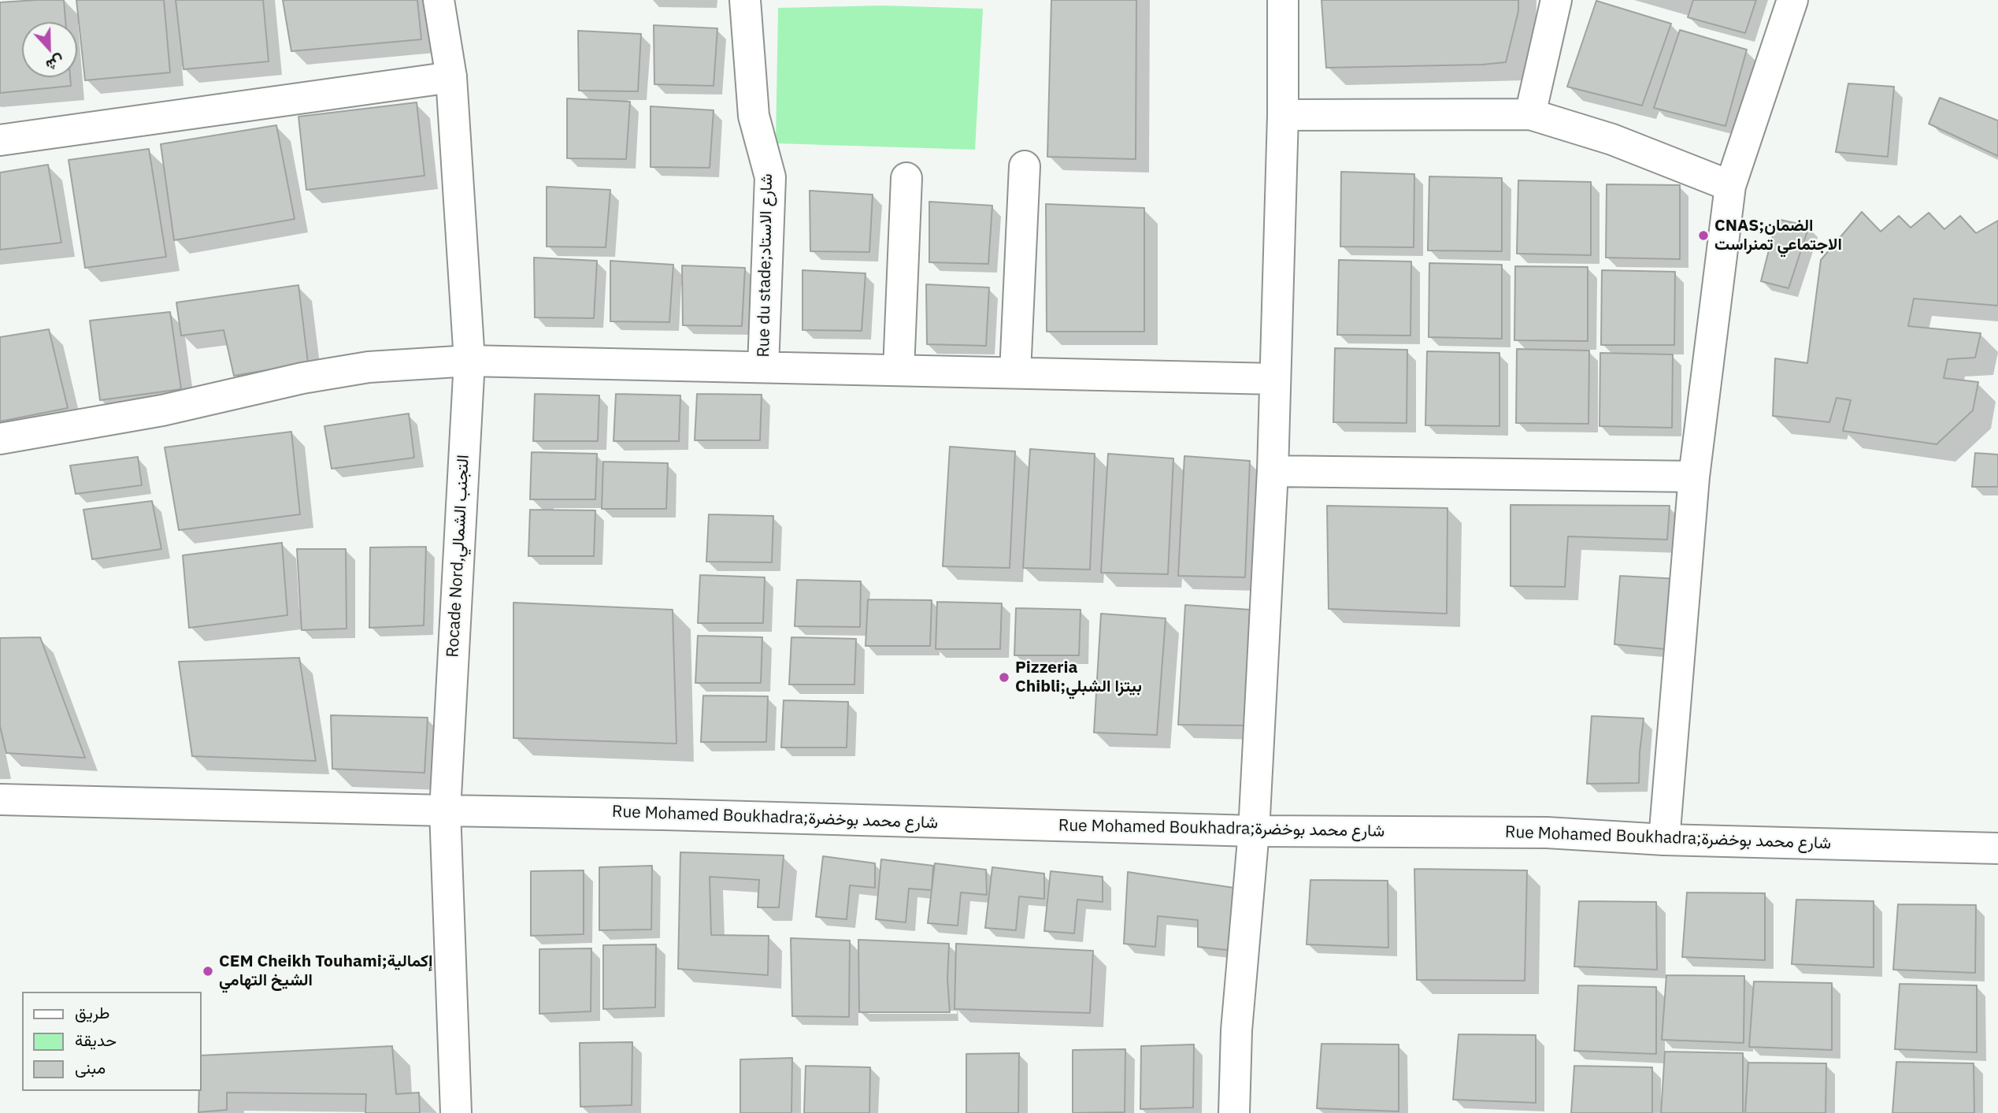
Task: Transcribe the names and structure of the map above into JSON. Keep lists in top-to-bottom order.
{
  "streets": {
    "street": ["Rue du stade;شارع الاستاد", "Rocade Nord,التجنب الشمالي", "Rue Mohamed Boukhadra;شارع محمد بوخضرة"]
  },
  "crossings": [
    ["Rocade Nord,التجنب الشمالي", "Rue Mohamed Boukhadra;شارع محمد بوخضرة"]
  ],
  "places": ["CNAS;الضمان الاجتماعي تمنراست", "Pizzeria Chibli;بيتزا الشبلي", "CEM Cheikh Touhami;إكمالية الشيخ التهامي"],
  "legend": ["طريق", "حديقة", "مبنى"],
  "north": "bottom"
}
